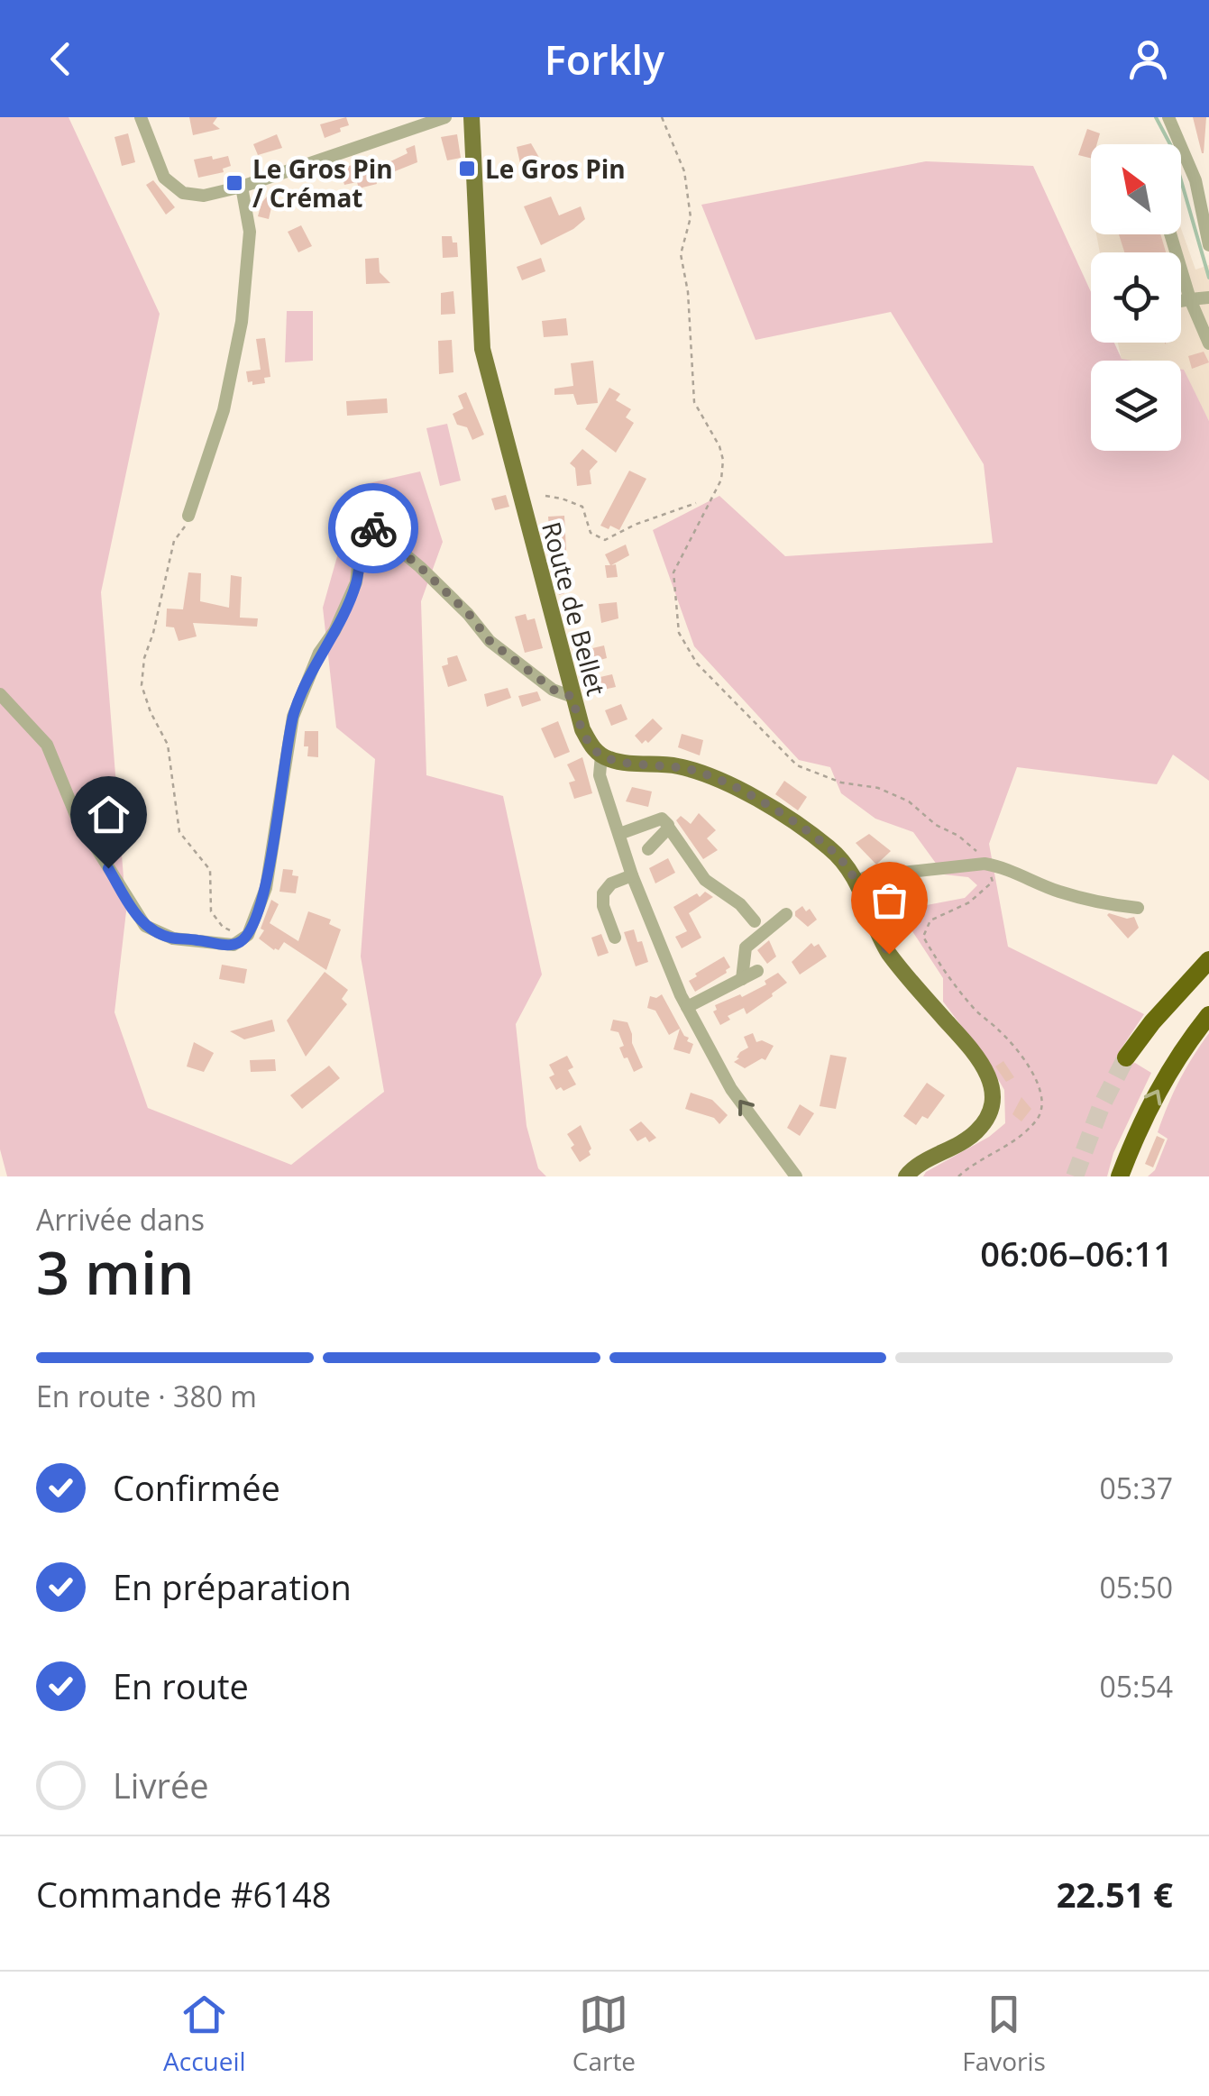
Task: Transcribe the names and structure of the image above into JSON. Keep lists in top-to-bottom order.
{
  "streets": {
    "main road": ["Route de Bellet"]
  },
  "places": {
    "transit": ["Le Gros Pin", "Le Gros Pin / Crémat"]
  },
  "north": "top left",
  "page": {
    "header": "Forkly",
    "heading": ["3 min", "Arrivée dans", "06:06–06:11"],
    "panel": ["Commande #6148", "22.51 €"],
    "bar": "En route · 380 m",
    "list": [
      ["Confirmée", "05:37"],
      ["En préparation", "05:50"],
      ["En route", "05:54"],
      "Livrée"
    ],
    "tabs": ["Accueil", "Carte", "Favoris"]
  }
}
